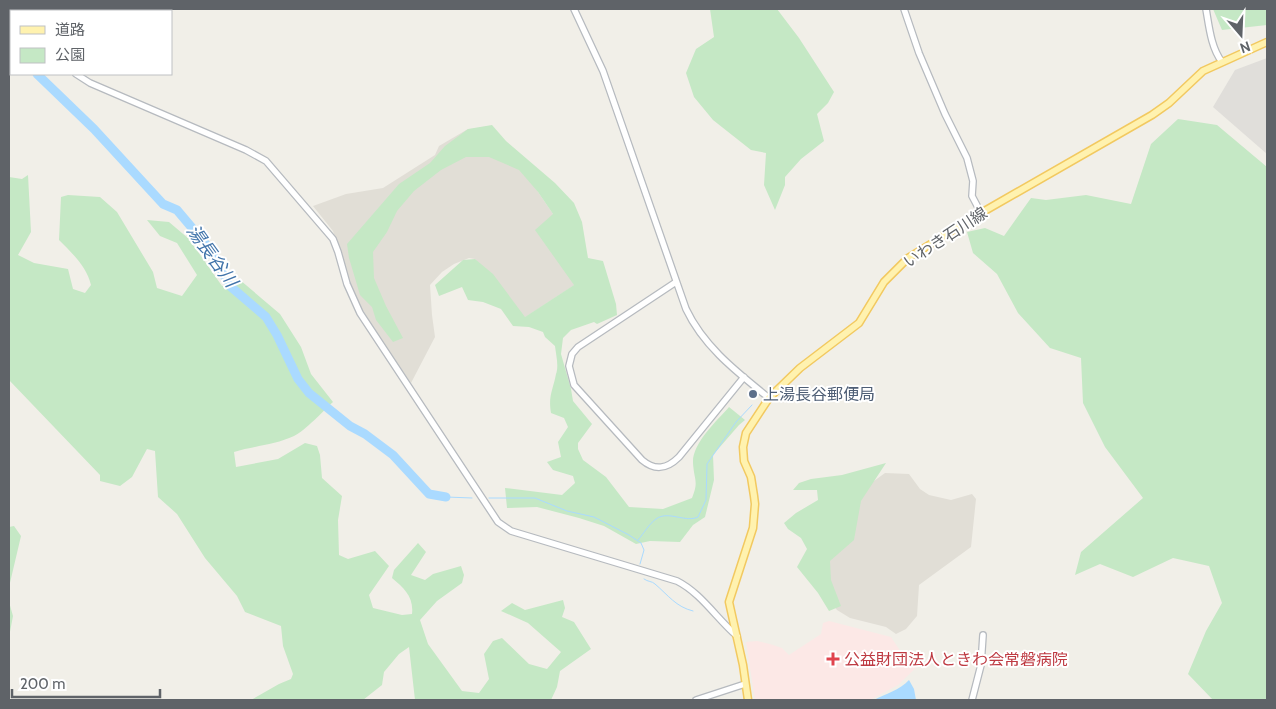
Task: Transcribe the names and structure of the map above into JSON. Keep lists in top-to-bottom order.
{
  "streets": {
    "main road": ["いわき石川線"]
  },
  "water": ["湯長谷川"],
  "places": {
    "other": ["上湯長谷郵便局"],
    "health": ["公益財団法人ときわ会常磐病院"]
  },
  "legend": ["道路", "公園"],
  "scale_bar": "200 m",
  "north": "bottom"
}
